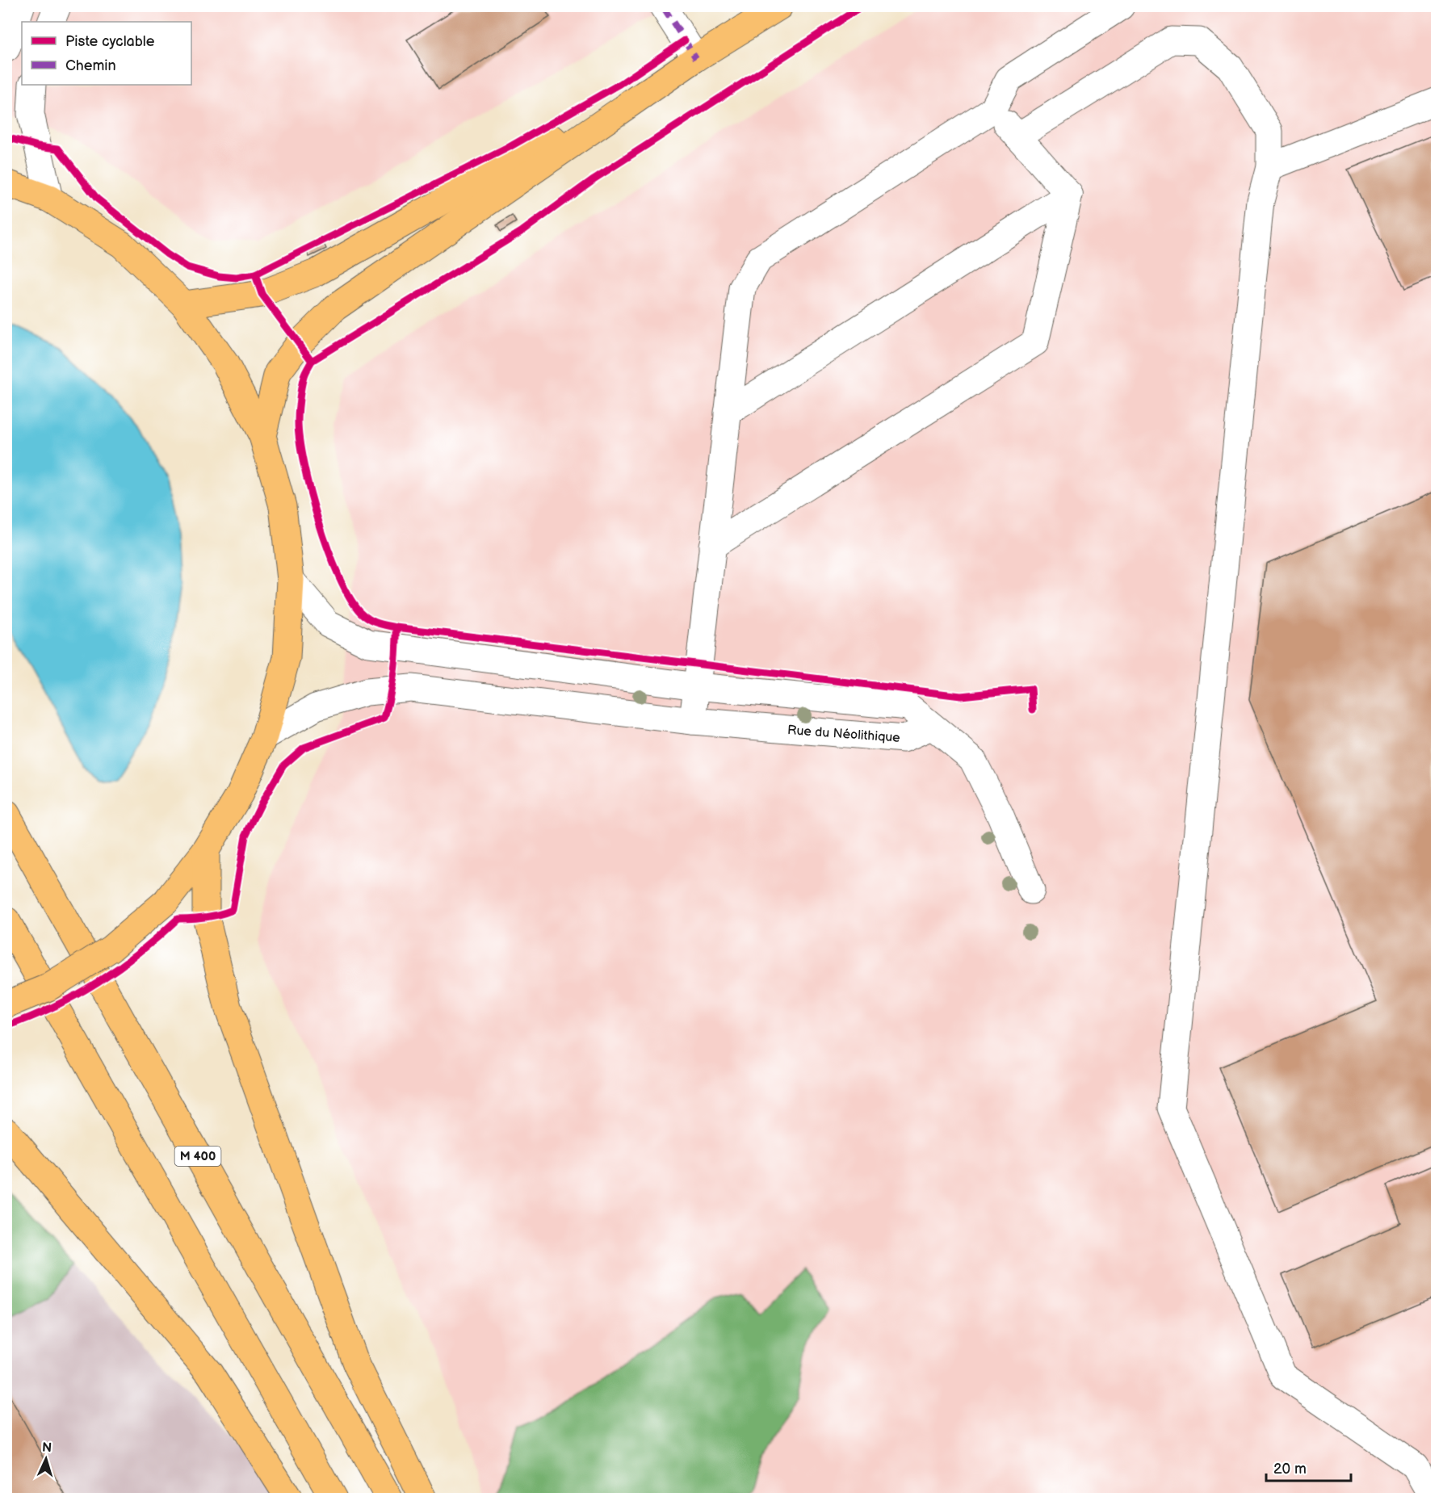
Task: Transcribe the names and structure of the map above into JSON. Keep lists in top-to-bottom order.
{
  "streets": {
    "main road": ["M 400"],
    "street": ["Rue du Néolithique"]
  },
  "legend": ["Piste cyclable", "Chemin"],
  "scale_bar": "20 m",
  "north": "top"
}
